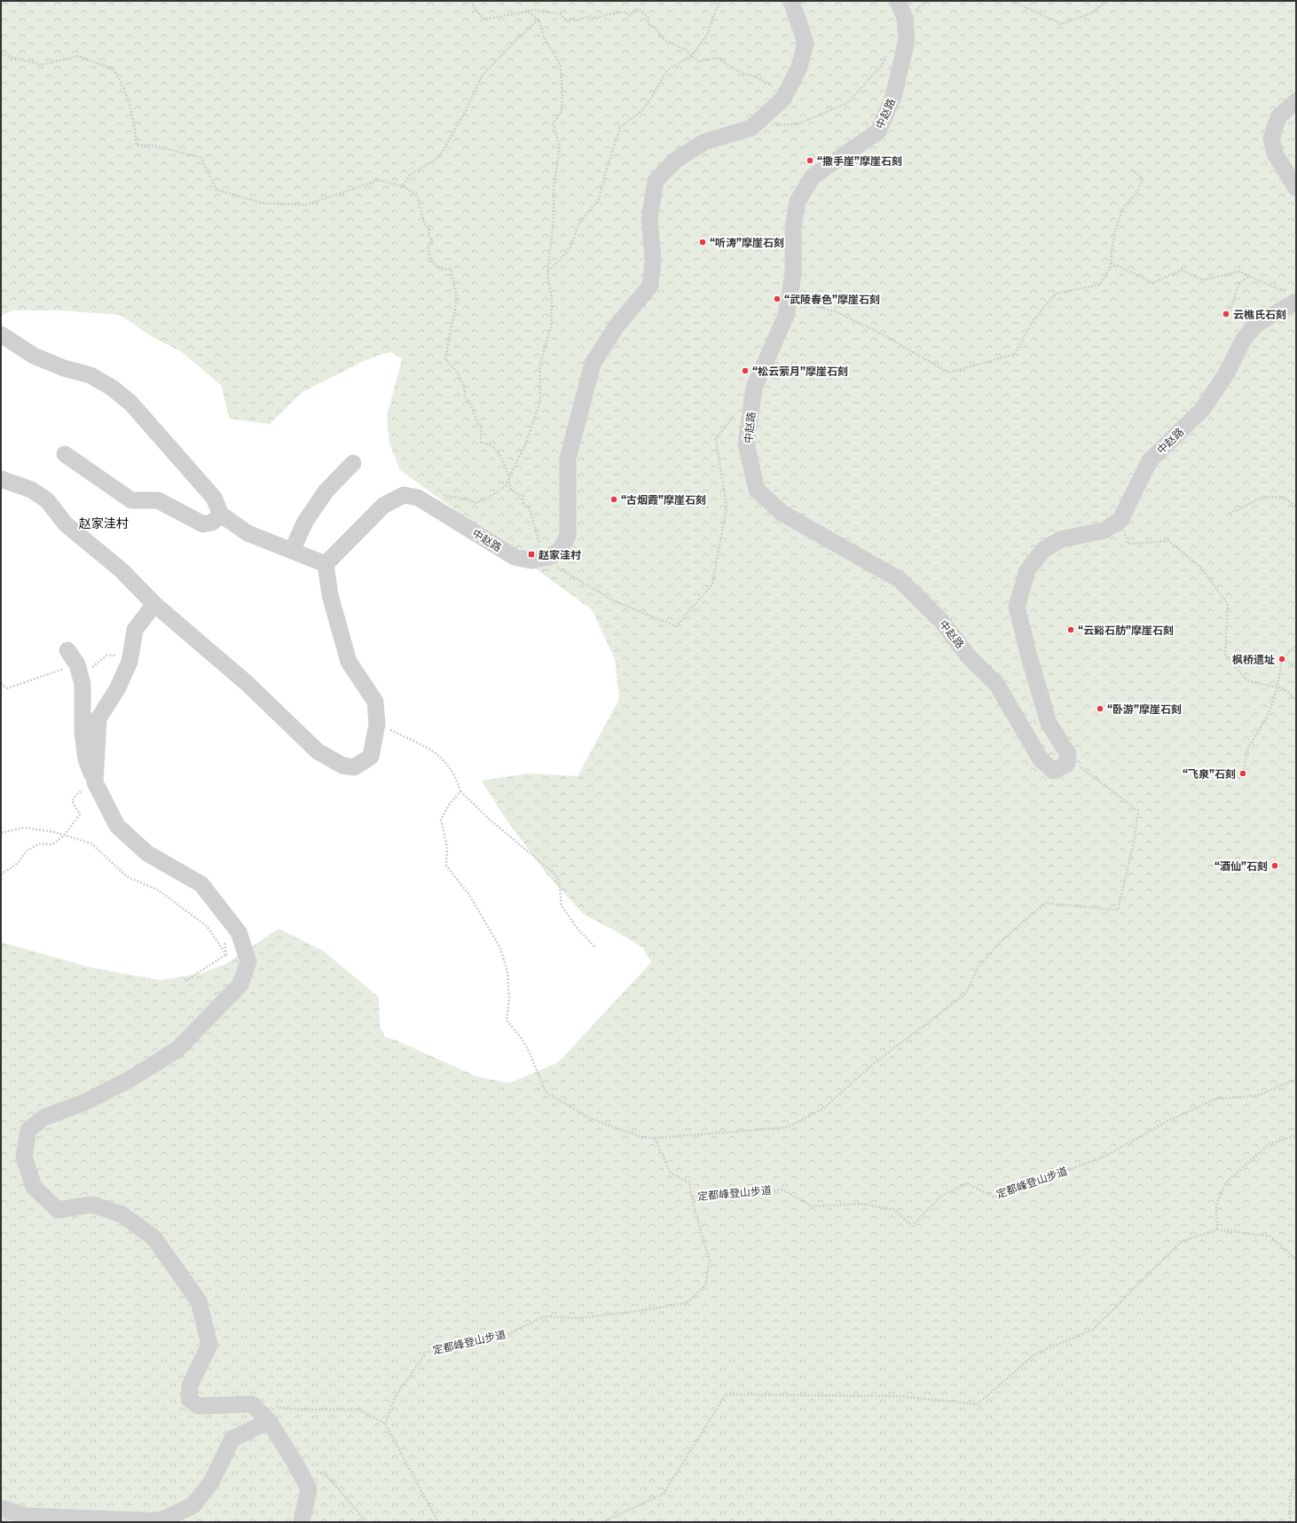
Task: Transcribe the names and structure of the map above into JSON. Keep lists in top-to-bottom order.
{
  "streets": {
    "street": ["中赵路"],
    "path": ["定都峰登山步道"]
  },
  "districts": ["赵家洼村"],
  "places": {
    "other": [
      "“撒手崖”摩崖石刻",
      "“听涛”摩崖石刻",
      "“武陵春色”摩崖石刻",
      "云樵氏石刻",
      "“松云萦月”摩崖石刻",
      "“古烟霞”摩崖石刻",
      "“云谿石肪”摩崖石刻",
      "枫桥遗址",
      "“卧游”摩崖石刻",
      "“飞泉”石刻",
      "“酒仙”石刻"
    ],
    "transit": ["赵家洼村"]
  }
}
